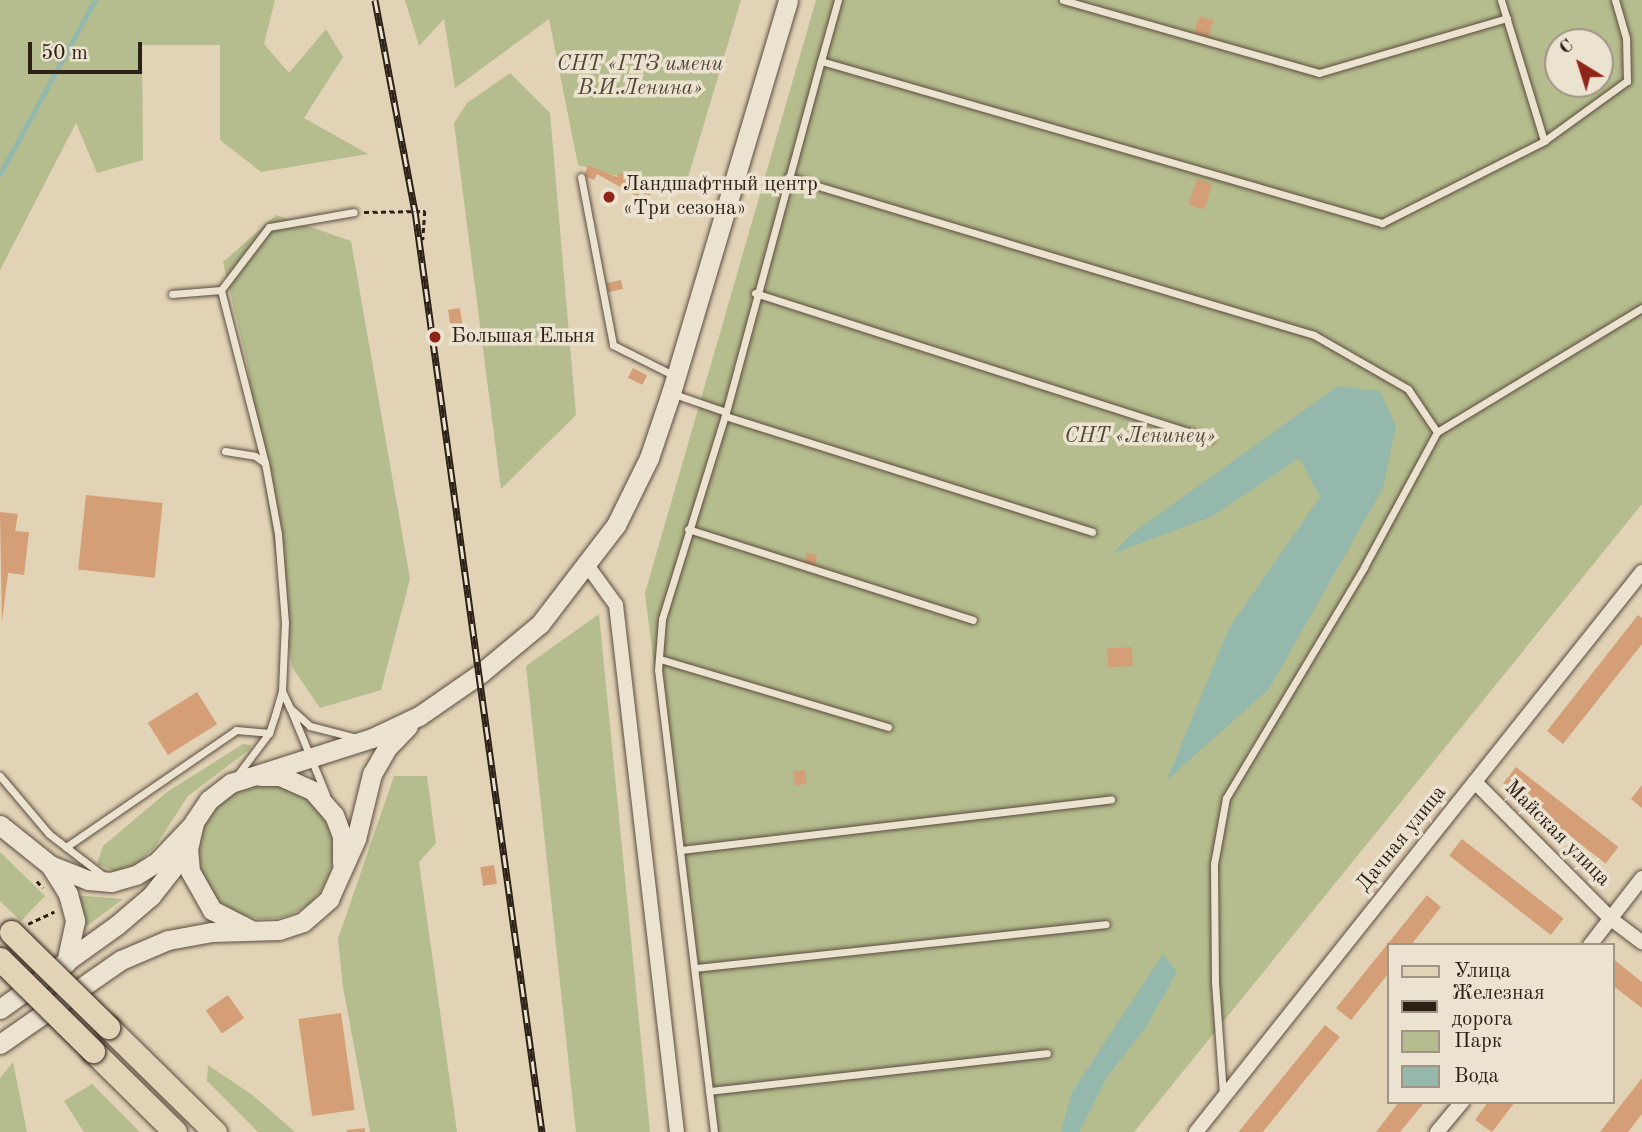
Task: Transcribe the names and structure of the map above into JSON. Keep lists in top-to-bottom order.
{
  "streets": {
    "street": ["Майская улица", "Дачная улица"]
  },
  "crossings": [
    ["Майская улица", "Дачная улица"]
  ],
  "parks": ["СНТ «ГТЗ имени В.И.Ленина»", "СНТ «Ленинец»"],
  "places": ["Ландшафтный центр «Три сезона»", "Большая Ельня"],
  "legend": [
    "Улица",
    "Железная дорога",
    "Парк",
    "Вода"
  ],
  "scale_bar": "50 m",
  "north": "top left"
}
